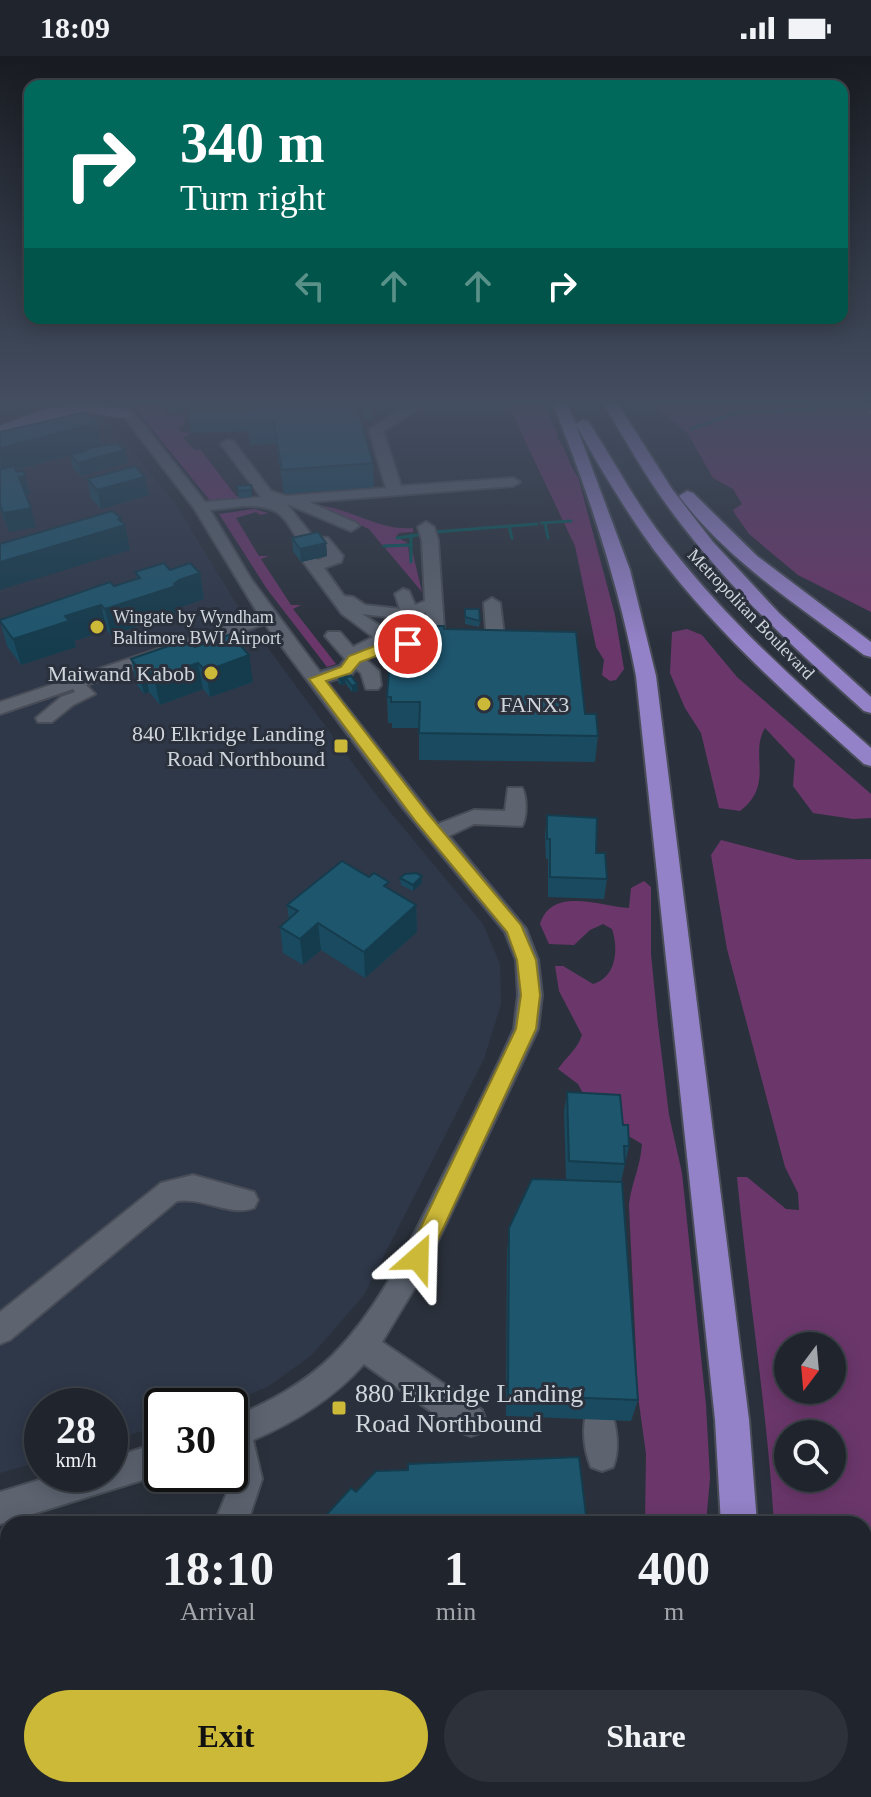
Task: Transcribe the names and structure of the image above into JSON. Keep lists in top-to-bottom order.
{
  "streets": {
    "highway": ["Metropolitan Boulevard"]
  },
  "places": {
    "other": ["Wingate by Wyndham Baltimore BWI Airport", "Maiwand Kabob", "FANX3"],
    "transit": ["840 Elkridge Landing Road Northbound", "880 Elkridge Landing Road Northbound"]
  },
  "north": "bottom",
  "page": {
    "status": "18:09",
    "turn": ["340 m", "Turn right"],
    "speed": "28 km/h",
    "limit": "30",
    "eta": [
      "18:10",
      "Arrival",
      "1",
      "min",
      "400",
      "m"
    ],
    "buttons": ["Exit", "Share"]
  }
}
